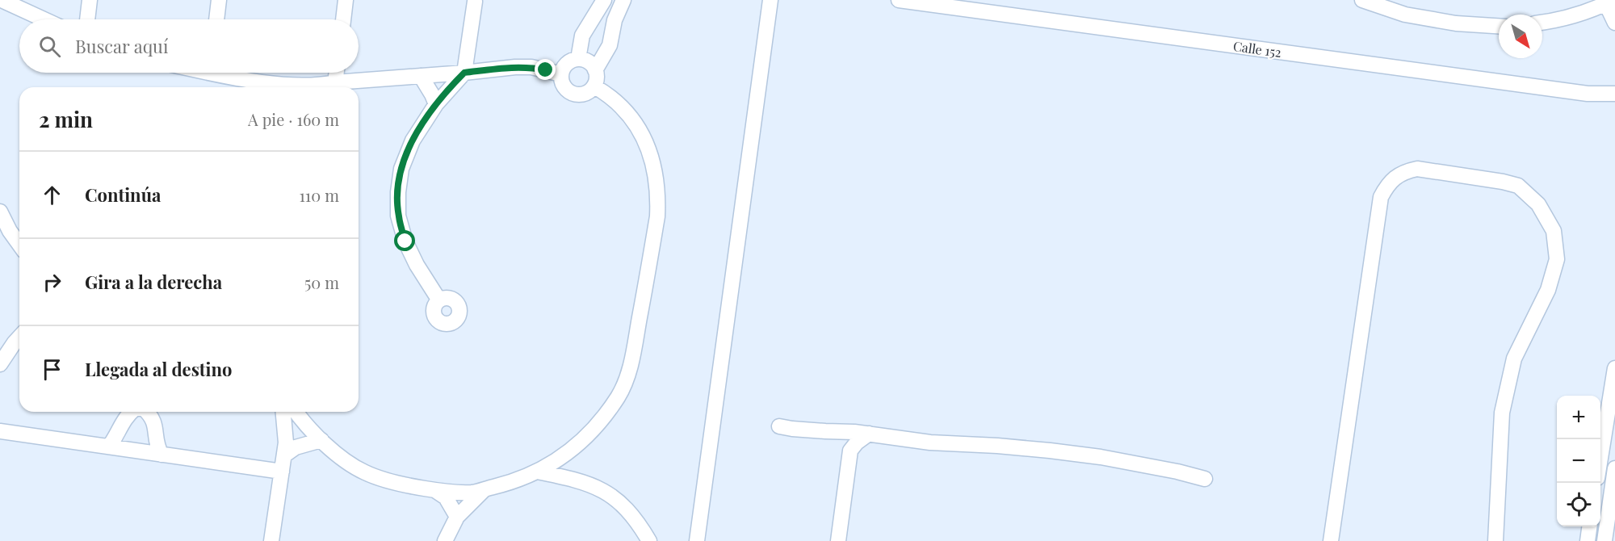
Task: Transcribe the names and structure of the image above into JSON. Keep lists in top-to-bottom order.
{
  "streets": {
    "street": ["Calle 152"]
  },
  "north": "bottom right",
  "page": {
    "search": "Buscar aquí",
    "heading": ["2 min", "A pie · 160 m"],
    "list": [
      ["Continúa", "110 m"],
      ["Gira a la derecha", "50 m"],
      "Llegada al destino"
    ],
    "map_buttons": ["+", "−"]
  }
}
